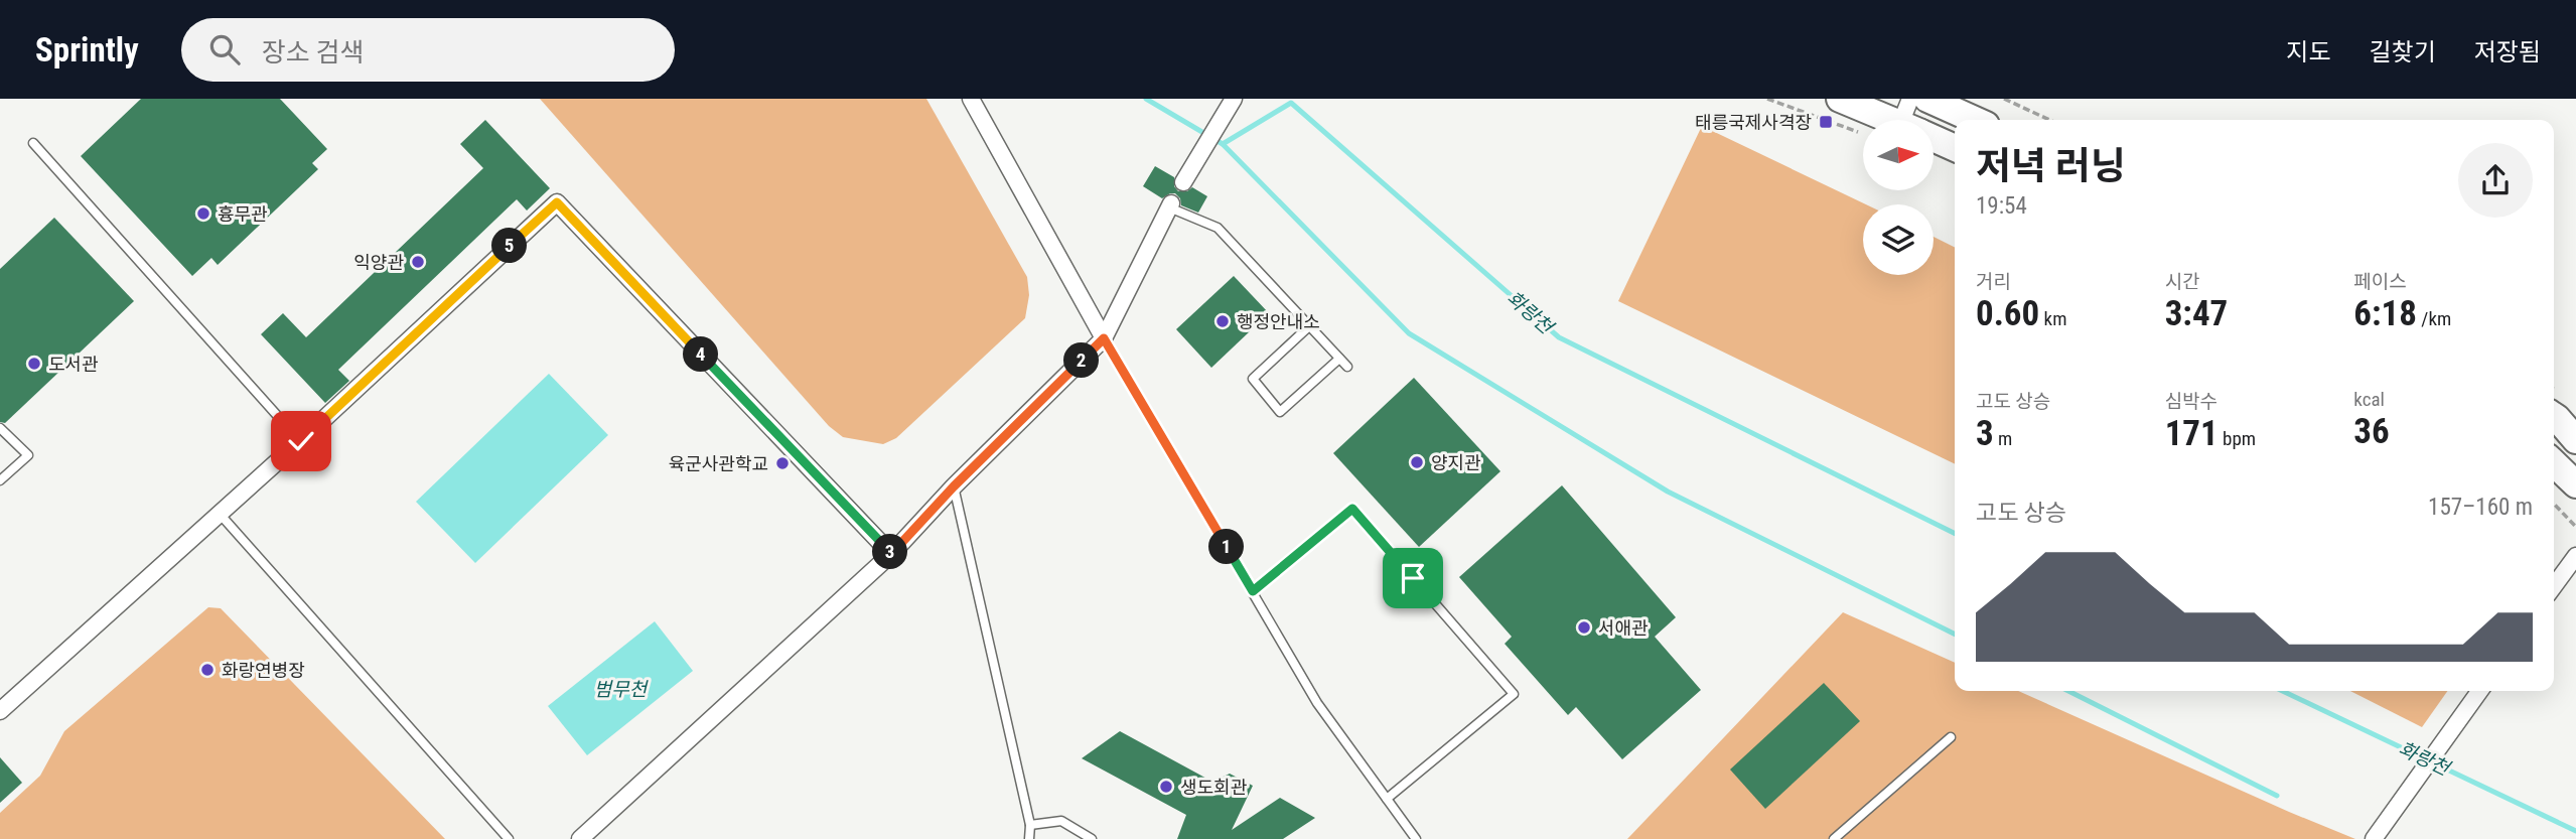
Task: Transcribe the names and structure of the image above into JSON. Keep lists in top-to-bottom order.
{
  "water": ["화랑천", "범무천"],
  "places": {
    "transit": ["태릉국제사격장"],
    "other": [
      "흉무관",
      "익양관",
      "행정안내소",
      "도서관",
      "양지관",
      "육군사관학교",
      "서애관",
      "화랑연병장",
      "생도회관"
    ]
  },
  "north": "right",
  "page": {
    "header": "Sprintly",
    "search": "장소 검색",
    "nav": ["지도", "길찾기", "저장됨"],
    "heading": ["저녁 러닝", "19:54"],
    "pins": [
      "5",
      "4",
      "2",
      "1",
      "3"
    ],
    "stats": [
      ["거리", "0.60 km"],
      ["시간", "3:47"],
      ["페이스", "6:18 /km"],
      ["고도 상승", "3 m"],
      ["심박수", "171 bpm"],
      ["kcal", "36"]
    ],
    "chart": ["고도 상승", "157–160 m"]
  }
}
